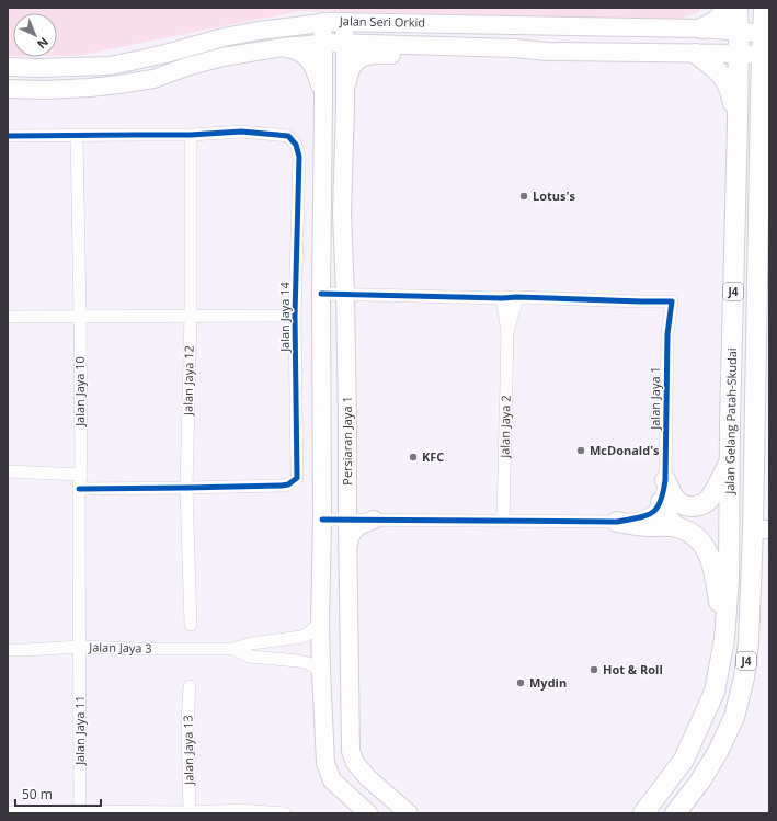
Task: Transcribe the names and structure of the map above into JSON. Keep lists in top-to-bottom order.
{
  "streets": {
    "main road": [
      "Jalan Seri Orkid",
      "J4",
      "Jalan Gelang Patah-Skudai",
      "Persiaran Jaya 1"
    ],
    "street": [
      "Jalan Jaya 14",
      "Jalan Jaya 12",
      "Jalan Jaya 10",
      "Jalan Jaya 1",
      "Jalan Jaya 2",
      "Jalan Jaya 3",
      "Jalan Jaya 11",
      "Jalan Jaya 13"
    ]
  },
  "crossings": [
    ["Jalan Seri Orkid", "Jalan Gelang Patah-Skudai"],
    ["Jalan Seri Orkid", "Persiaran Jaya 1"],
    ["Jalan Jaya 14", "Jalan Jaya 12"],
    ["Jalan Jaya 10", "Jalan Jaya 3"],
    ["Jalan Jaya 10", "Jalan Jaya 11"],
    ["Jalan Jaya 1", "Jalan Jaya 2"],
    ["Jalan Jaya 1", "Persiaran Jaya 1"],
    ["Jalan Jaya 3", "Jalan Jaya 11"]
  ],
  "places": [
    "Lotus's",
    "McDonald's",
    "KFC",
    "Hot & Roll",
    "Mydin"
  ],
  "scale_bar": "50 m",
  "north": "bottom right"
}
